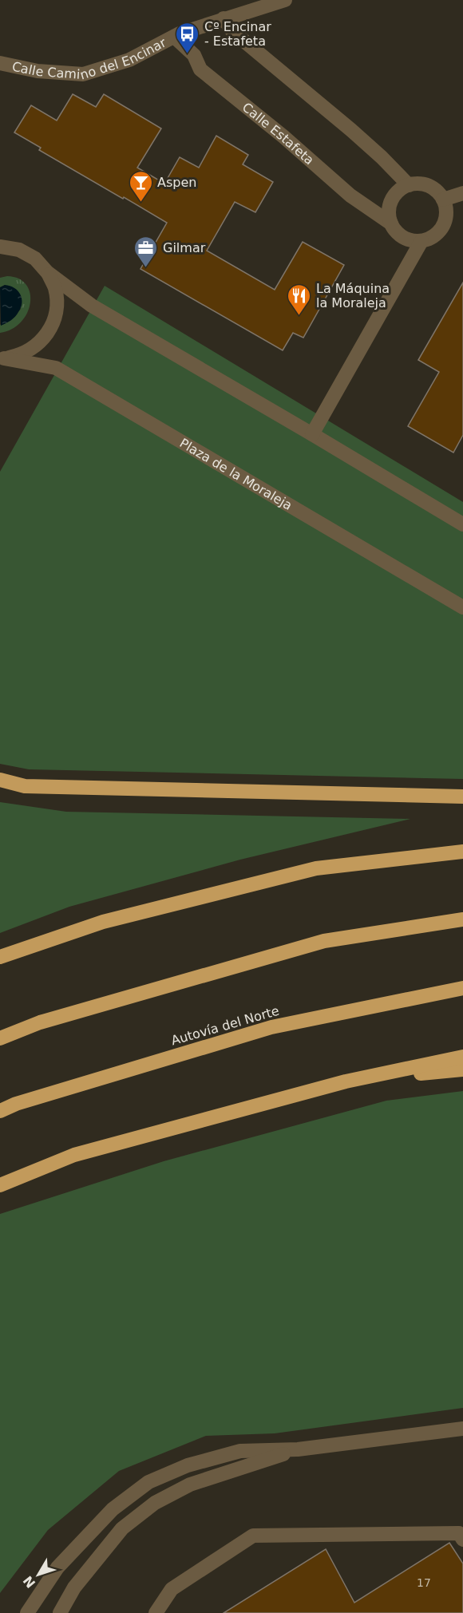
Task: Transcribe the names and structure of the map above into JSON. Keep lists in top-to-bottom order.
{
  "streets": {
    "highway": ["Autovía del Norte"],
    "street": ["Calle Camino del Encinar", "Calle Estafeta", "Plaza de la Moraleja"]
  },
  "crossings": [
    ["Calle Camino del Encinar", "Calle Estafeta"]
  ],
  "places": {
    "bus stop": ["Cº Encinar - Estafeta"],
    "bar": ["Aspen"],
    "office": ["Gilmar"],
    "restaurant": ["La Máquina la Moraleja"]
  },
  "house_numbers": ["17"],
  "north": "bottom left"
}
